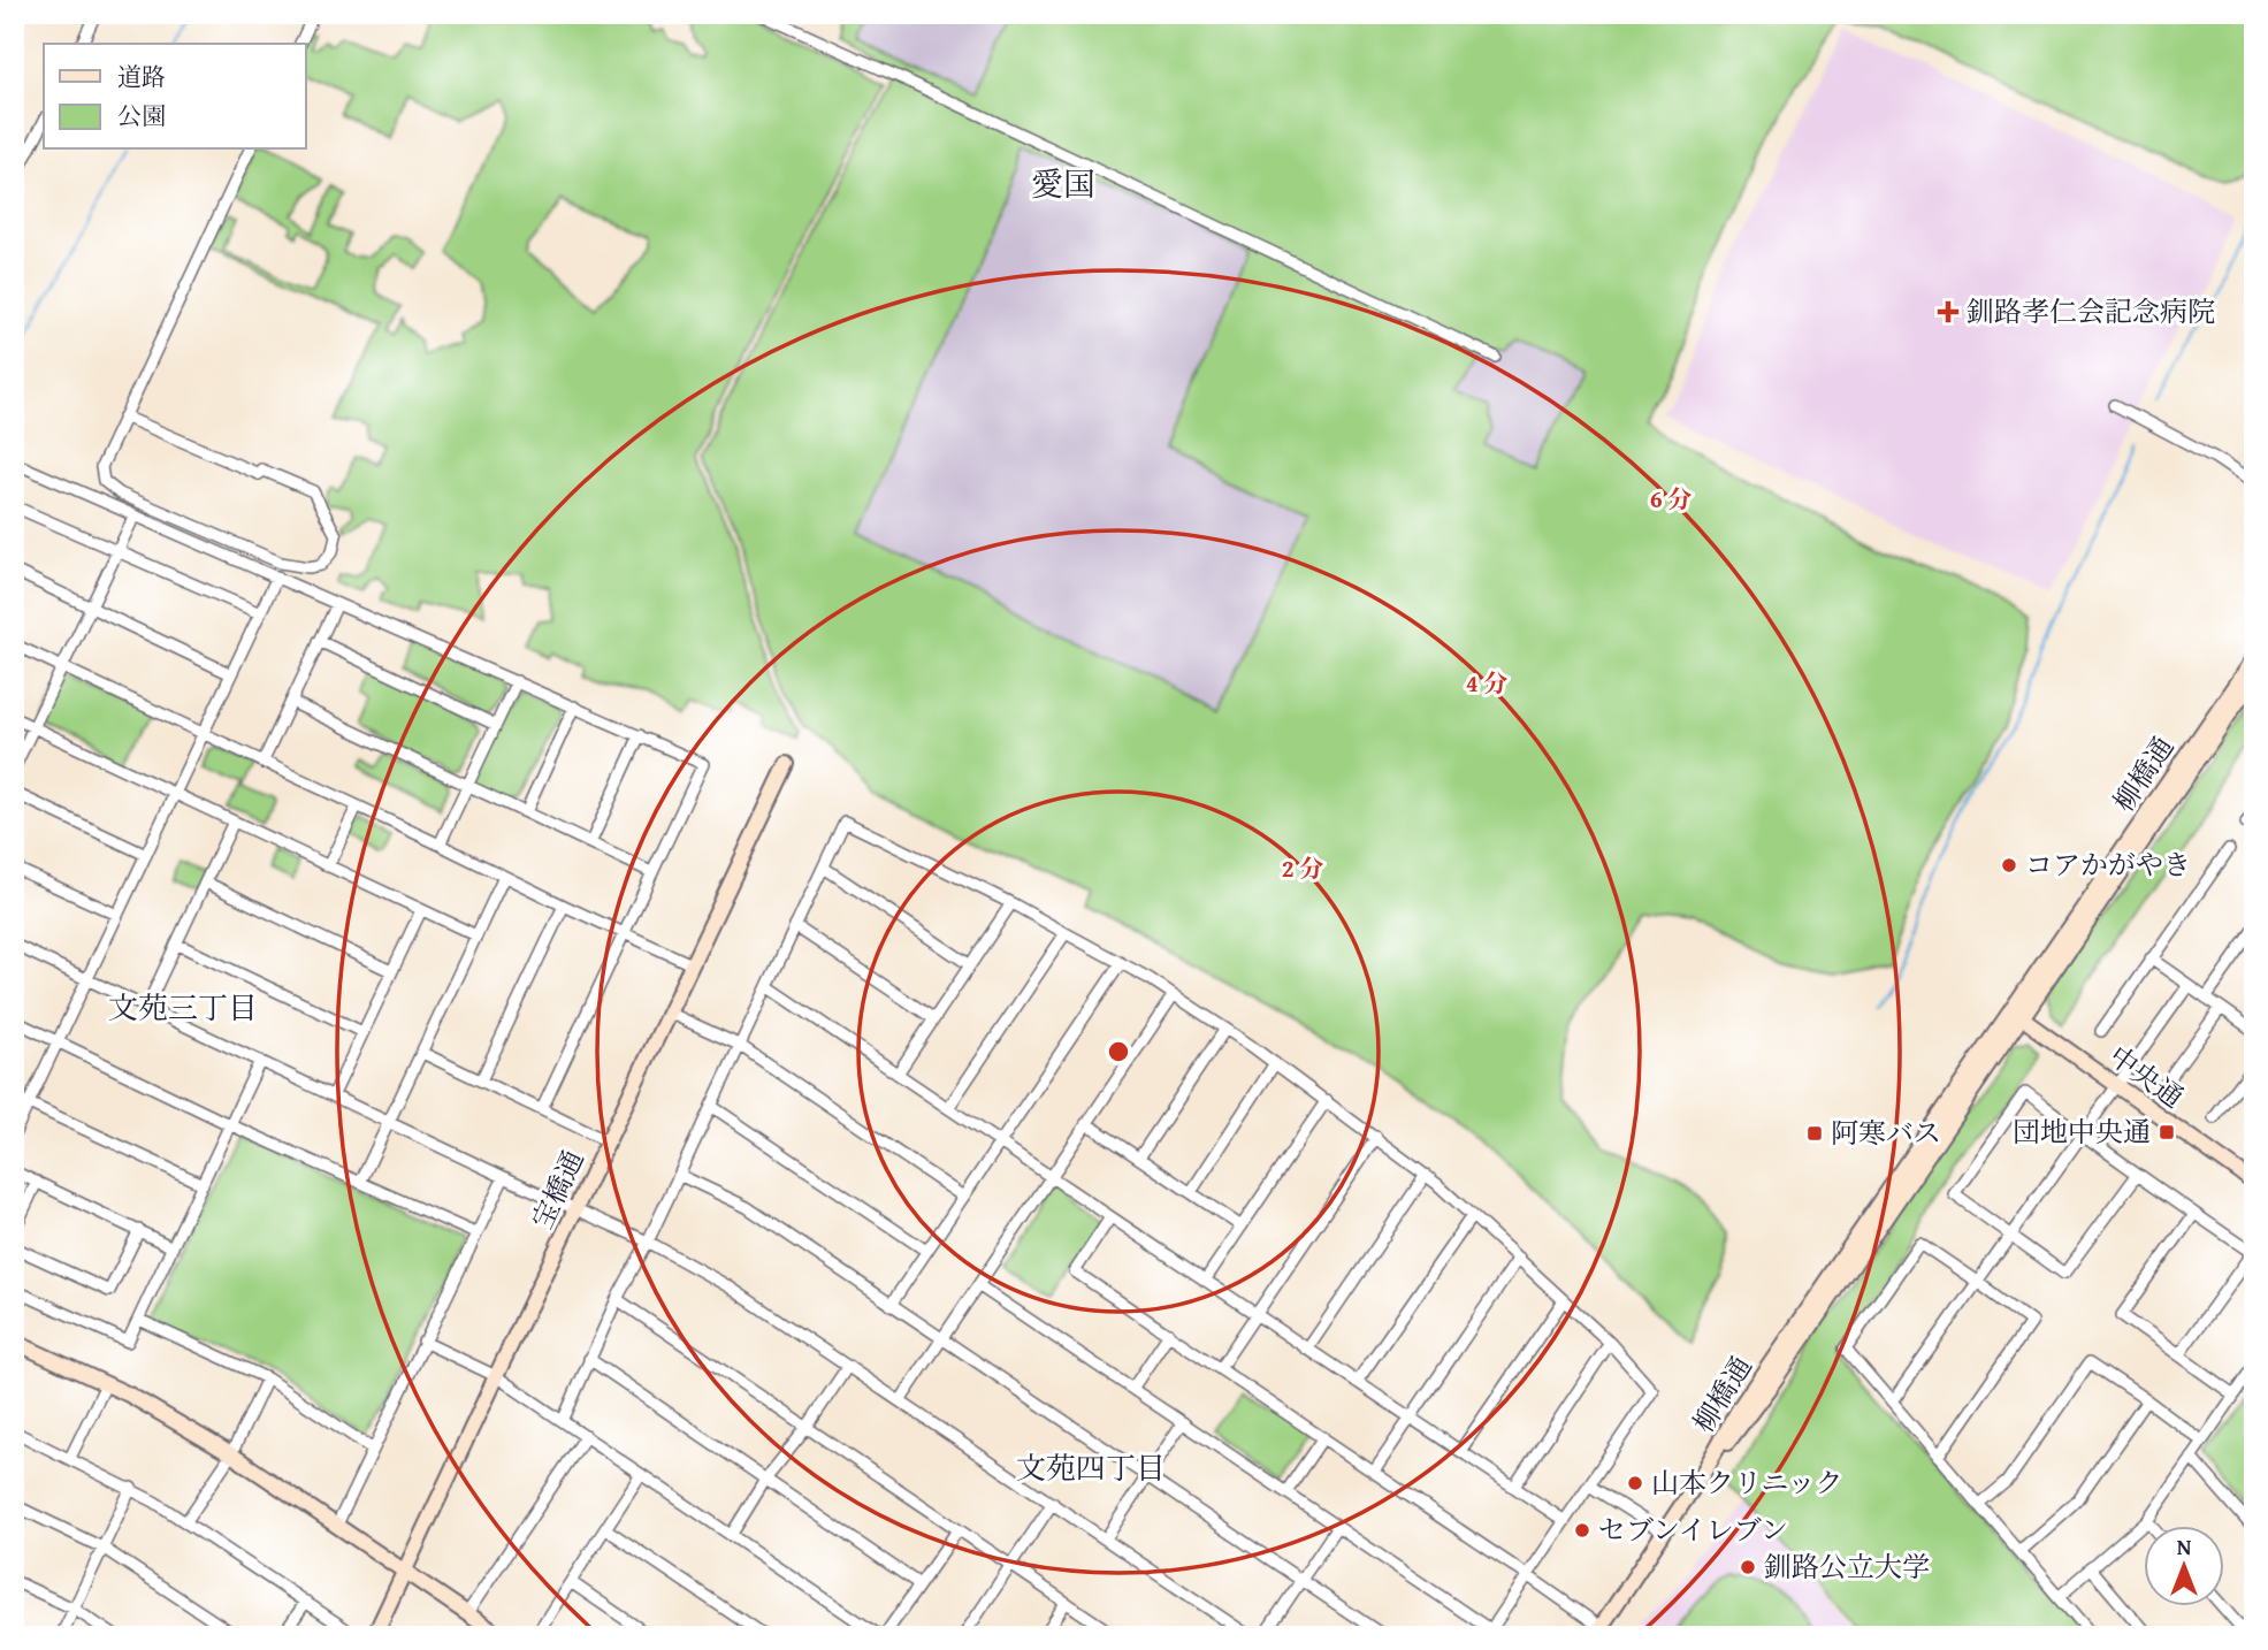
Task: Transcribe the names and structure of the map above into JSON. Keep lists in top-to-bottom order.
{
  "streets": {
    "street": ["柳橋通", "中央通", "宝橋通"]
  },
  "crossings": [
    ["柳橋通", "中央通"]
  ],
  "districts": ["愛国", "文苑三丁目", "文苑四丁目"],
  "places": {
    "health": ["釧路孝仁会記念病院"],
    "other": [
      "コアかがやき",
      "山本クリニック",
      "セブンイレブン",
      "釧路公立大学"
    ],
    "transit": ["団地中央通", "阿寒バス"]
  },
  "legend": ["道路", "公園"],
  "north": "top",
  "rings": ["6 分", "4 分", "2 分"]
}
